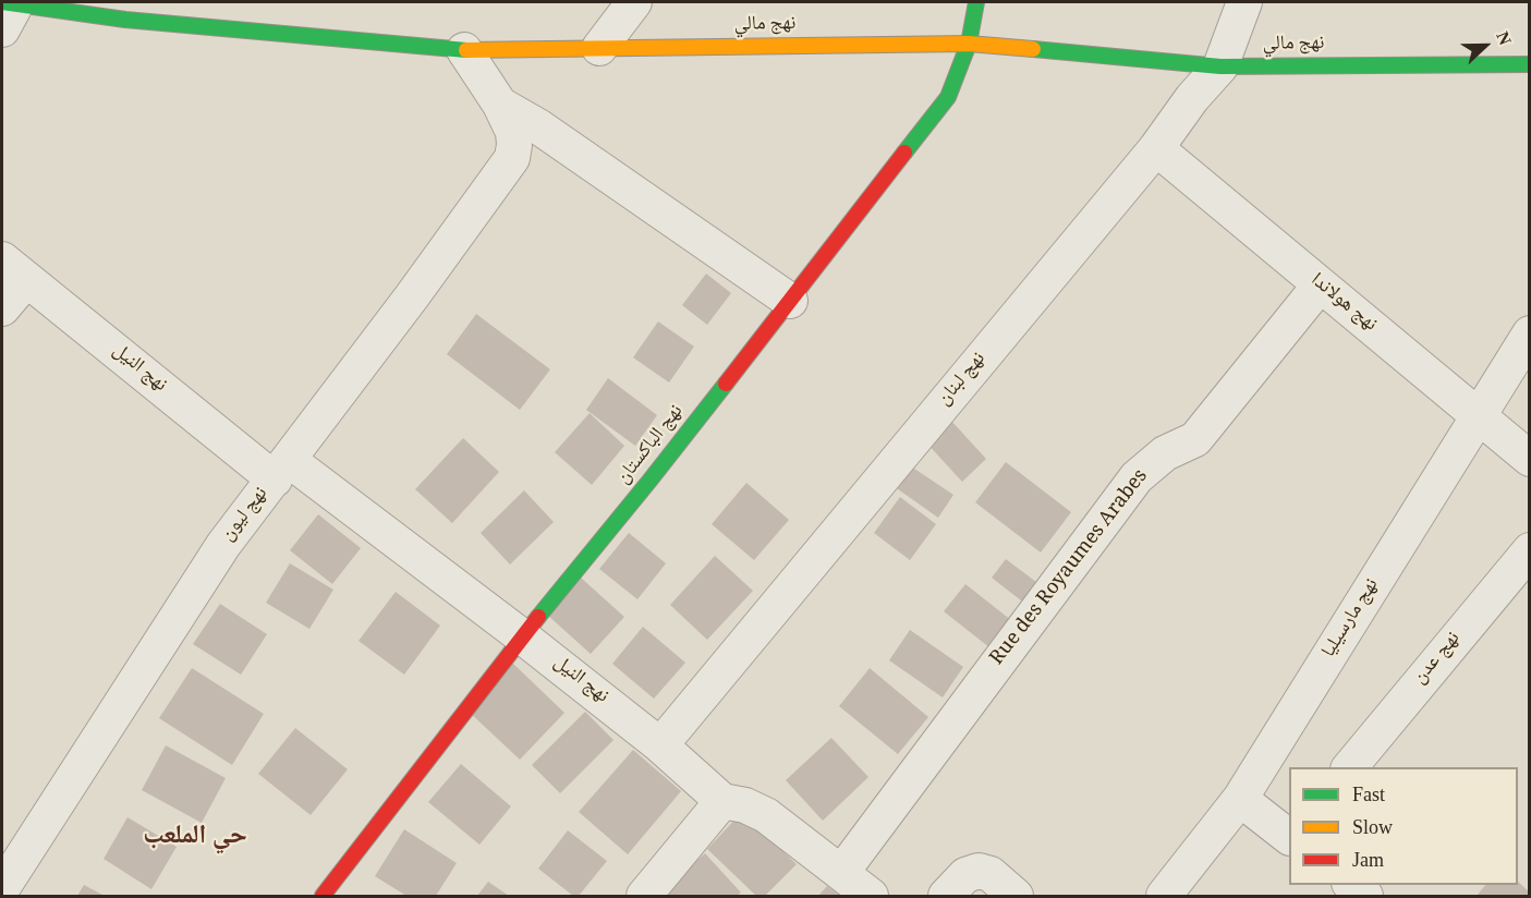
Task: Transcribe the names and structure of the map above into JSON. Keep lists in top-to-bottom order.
{
  "streets": {
    "street": [
      "نهج مالي",
      "نهج هولاندا",
      "نهج النيل",
      "نهج لبنان",
      "نهج الباكستان",
      "نهج ليون",
      "Rue des Royaumes Arabes",
      "نهج مارسيليا",
      "نهج عدن"
    ]
  },
  "crossings": [
    ["نهج مالي", "نهج لبنان"],
    ["نهج مالي", "نهج الباكستان"],
    ["نهج هولاندا", "نهج لبنان"],
    ["نهج هولاندا", "Rue des Royaumes Arabes"],
    ["نهج هولاندا", "نهج مارسيليا"],
    ["نهج النيل", "نهج لبنان"],
    ["نهج النيل", "نهج الباكستان"],
    ["نهج النيل", "نهج ليون"],
    ["نهج النيل", "Rue des Royaumes Arabes"]
  ],
  "districts": ["حي الملعب"],
  "legend": ["Fast", "Slow", "Jam"],
  "north": "right"
}
